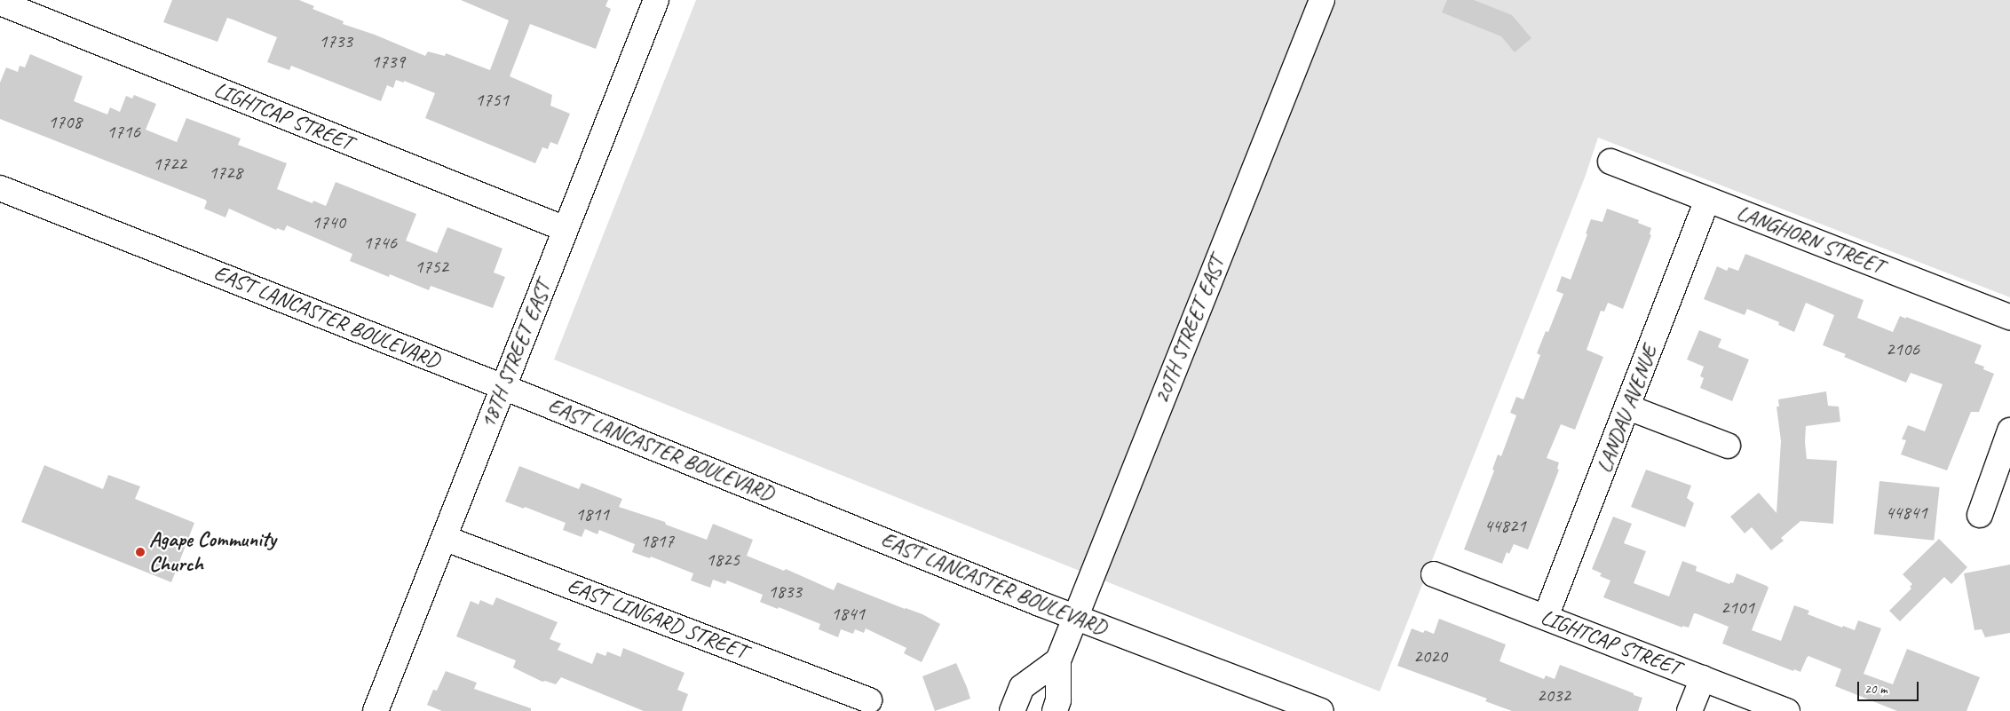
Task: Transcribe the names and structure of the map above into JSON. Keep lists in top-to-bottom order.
{
  "streets": {
    "street": [
      "LIGHTCAP STREET",
      "LANGHORN STREET",
      "EAST LANCASTER BOULEVARD",
      "20TH STREET EAST",
      "18TH STREET EAST",
      "LANDAU AVENUE",
      "EAST LINGARD STREET"
    ]
  },
  "crossings": [
    ["LIGHTCAP STREET", "18TH STREET EAST"],
    ["LIGHTCAP STREET", "LANDAU AVENUE"],
    ["LANGHORN STREET", "LANDAU AVENUE"],
    ["EAST LANCASTER BOULEVARD", "20TH STREET EAST"],
    ["EAST LANCASTER BOULEVARD", "18TH STREET EAST"],
    ["18TH STREET EAST", "EAST LINGARD STREET"]
  ],
  "places": ["Agape Community Church"],
  "house_numbers": [
    "1733",
    "1739",
    "1751",
    "1708",
    "1716",
    "1722",
    "1728",
    "1740",
    "1746",
    "1752",
    "2106",
    "44841",
    "1811",
    "44821",
    "1817",
    "1825",
    "1833",
    "2101",
    "1841",
    "2020",
    "2032"
  ],
  "scale_bar": "20 m"
}
